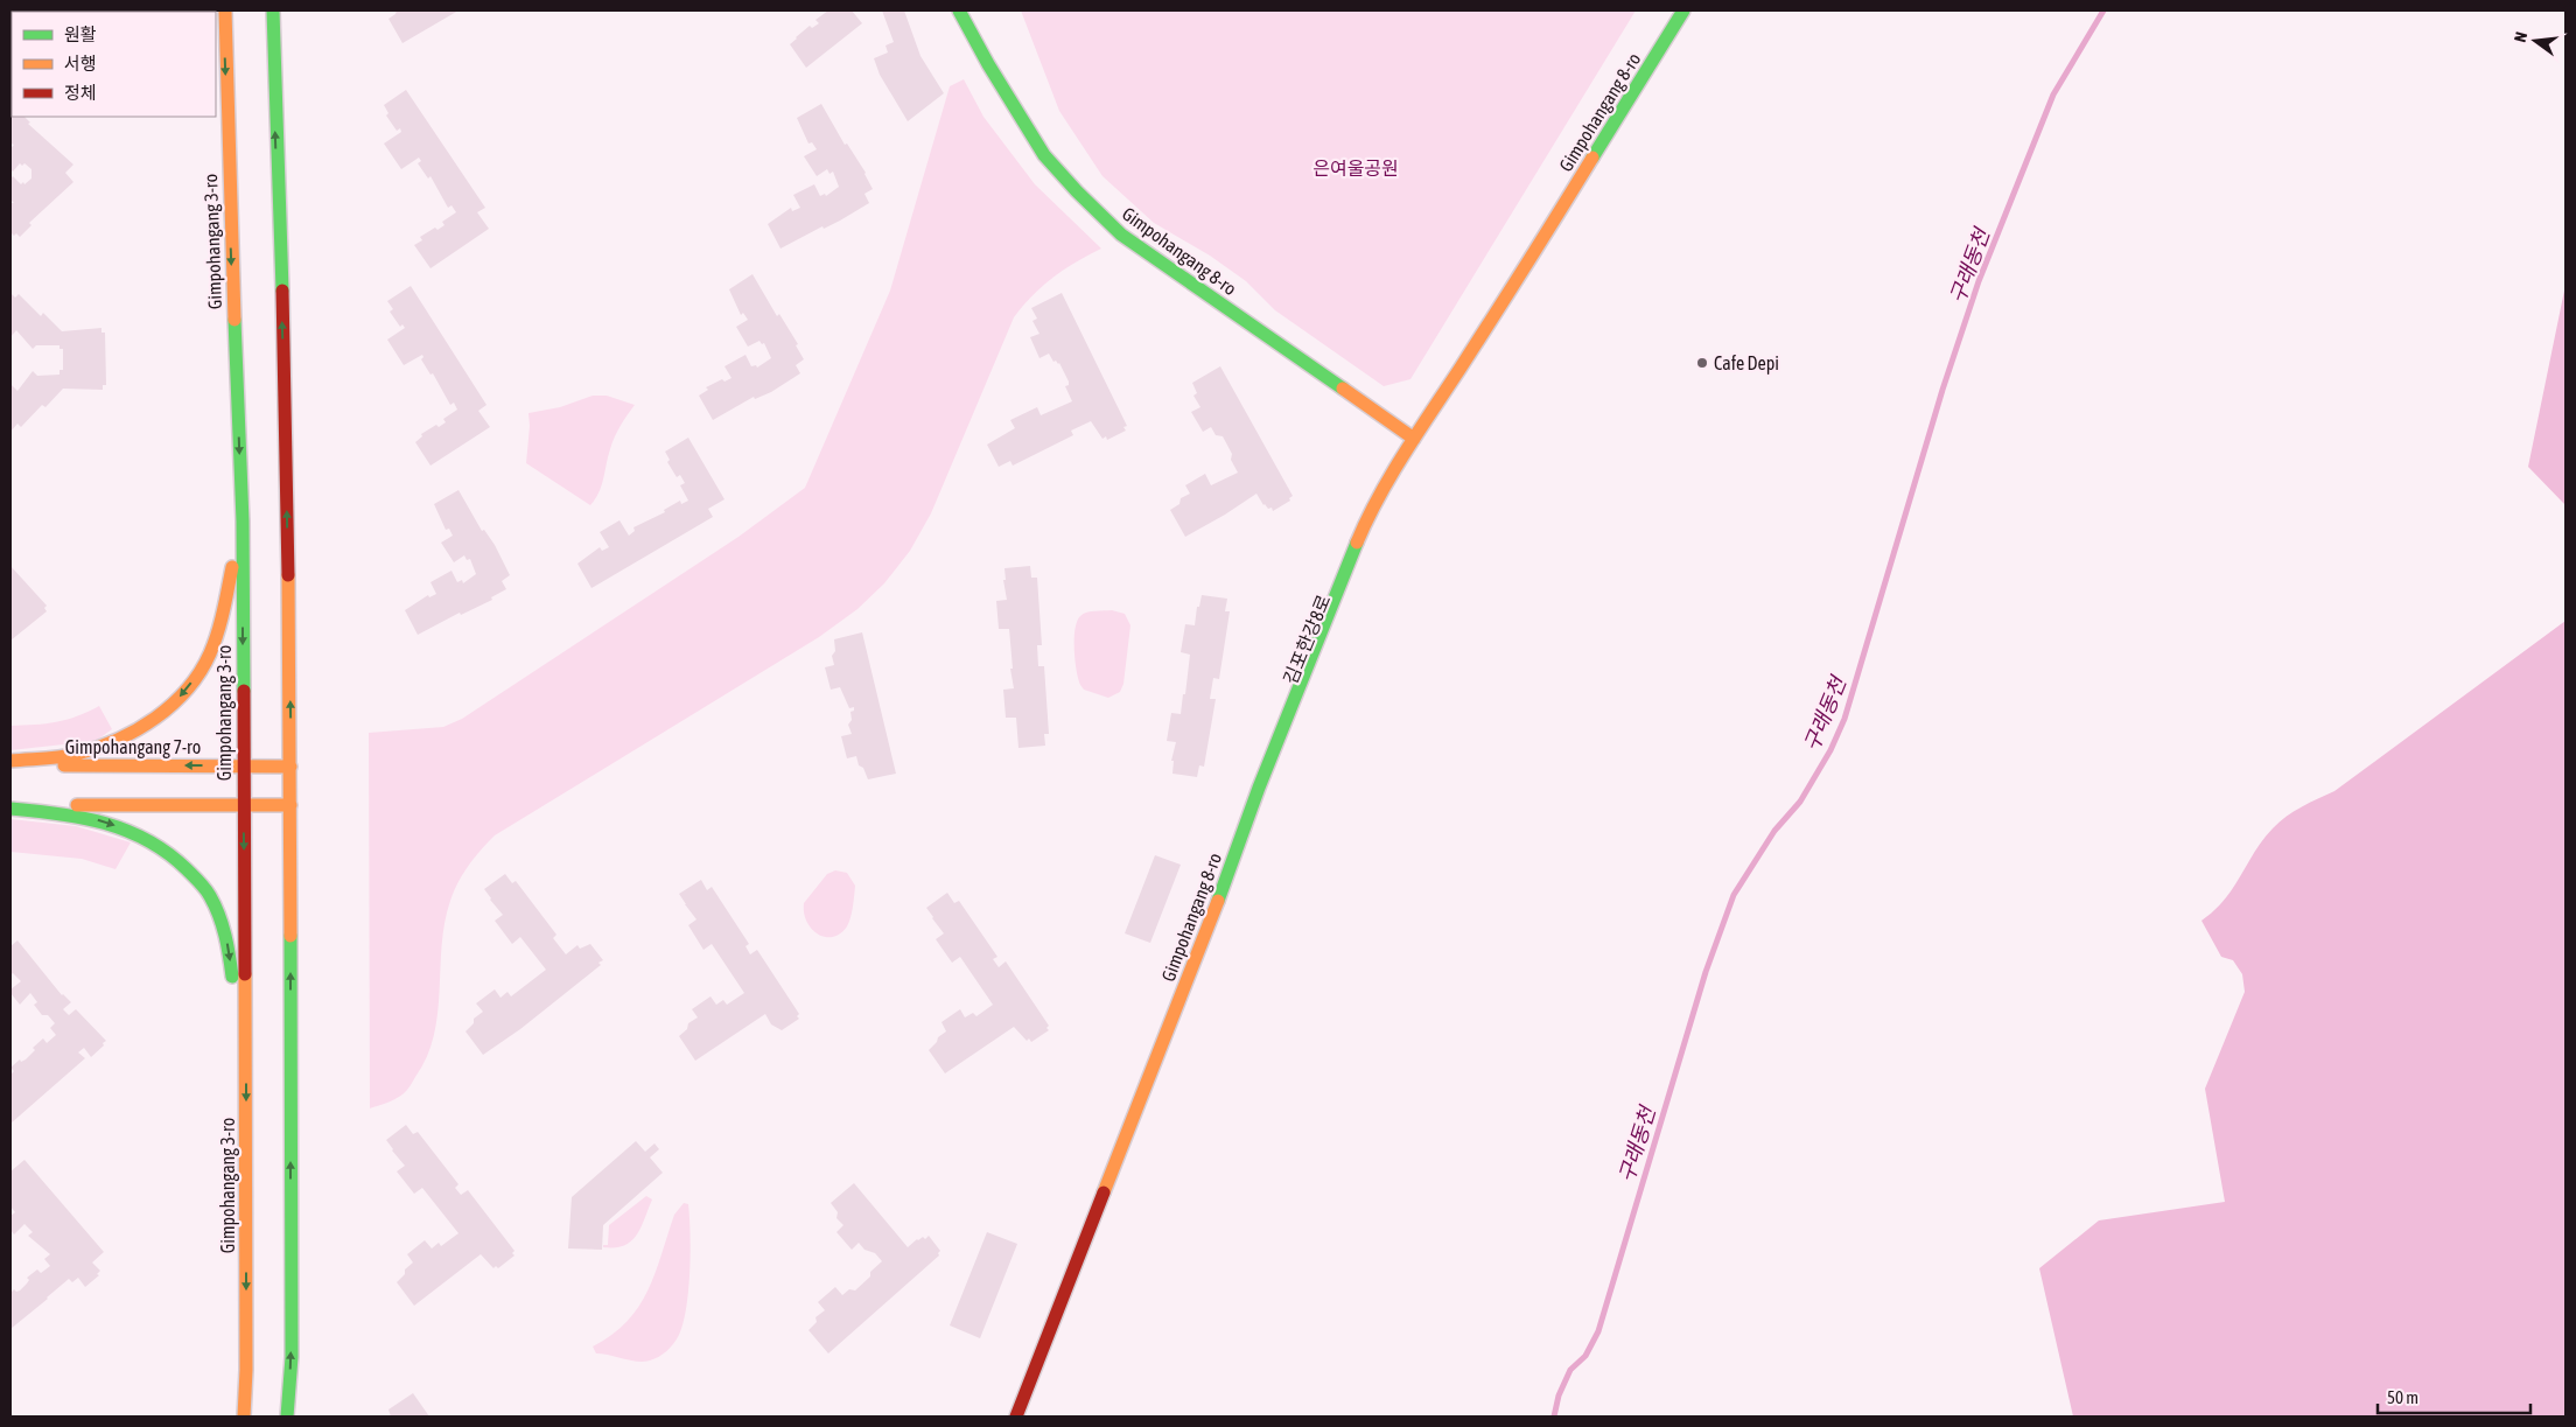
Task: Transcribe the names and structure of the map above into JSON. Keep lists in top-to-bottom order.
{
  "streets": {
    "street": ["Gimpohangang 8-ro", "Gimpohangang 3-ro", "Gimpohangang 7-ro"]
  },
  "crossings": [
    ["Gimpohangang 3-ro", "Gimpohangang 7-ro"]
  ],
  "water": ["구래동천"],
  "parks": ["은여울공원"],
  "places": ["Cafe Depi"],
  "legend": ["원활", "서행", "정체"],
  "scale_bar": "50 m",
  "north": "left"
}
